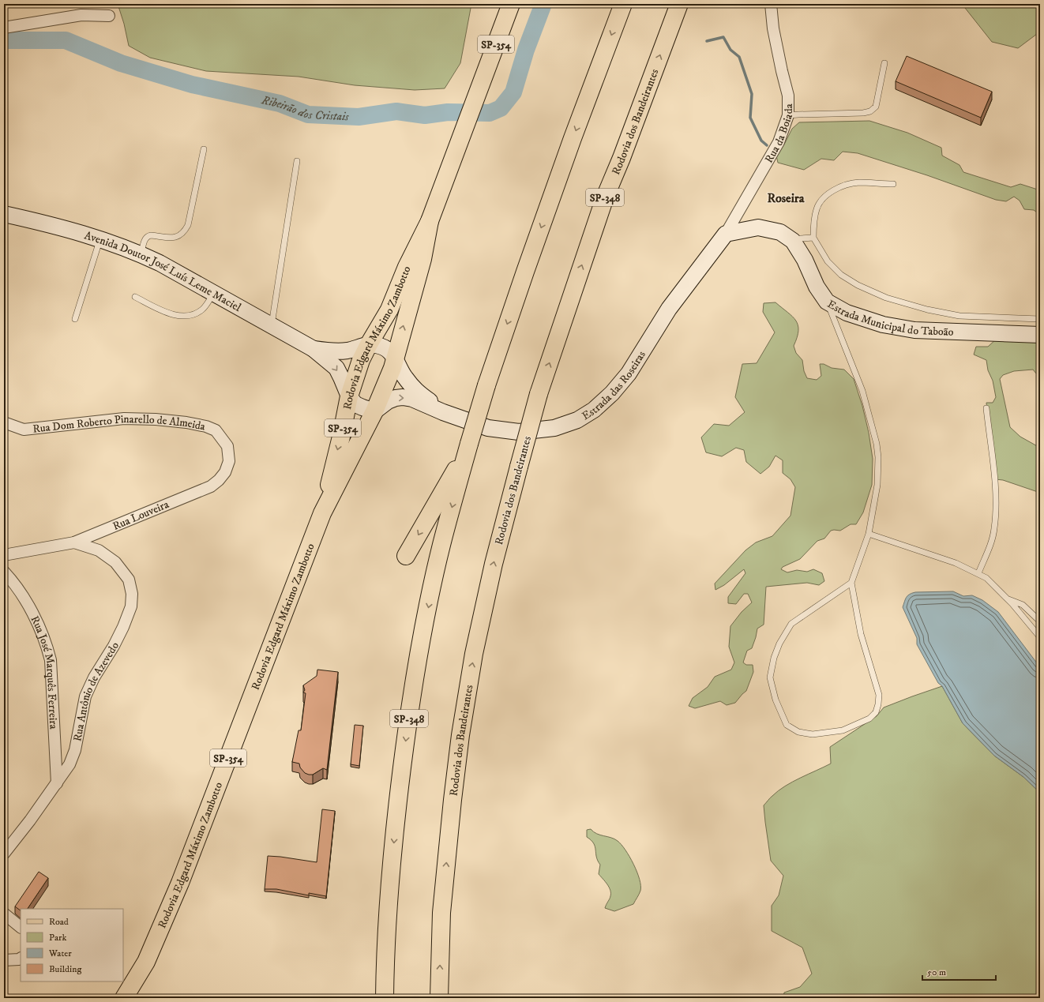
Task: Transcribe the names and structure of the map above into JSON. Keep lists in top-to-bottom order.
{
  "streets": {
    "main road": [
      "SP-354",
      "Rodovia dos Bandeirantes",
      "SP-348",
      "Rodovia Edgard Máximo Zambotto"
    ],
    "street": [
      "Rua da Boiada",
      "Avenida Doutor José Luís Leme Maciel",
      "Estrada Municipal do Taboão",
      "Estrada das Roseiras",
      "Rua Dom Roberto Pinarello de Almeida",
      "Rua Louveira",
      "Rua José Marquês Ferreira",
      "Rua Antônio de Azevedo"
    ]
  },
  "crossings": [
    ["Rua da Boiada", "Estrada Municipal do Taboão"],
    ["Rua da Boiada", "Estrada das Roseiras"],
    ["Avenida Doutor José Luís Leme Maciel", "Rodovia Edgard Máximo Zambotto"],
    ["Estrada Municipal do Taboão", "Estrada das Roseiras"],
    ["Rodovia Edgard Máximo Zambotto", "Estrada das Roseiras"],
    ["Rua Dom Roberto Pinarello de Almeida", "Rua Louveira"],
    ["Rua Louveira", "Rua Antônio de Azevedo"],
    ["Rua José Marquês Ferreira", "Rua Antônio de Azevedo"]
  ],
  "districts": ["Roseira"],
  "water": ["Ribeirão dos Cristais"],
  "legend": [
    "Road",
    "Park",
    "Water",
    "Building"
  ],
  "scale_bar": "50 m"
}
